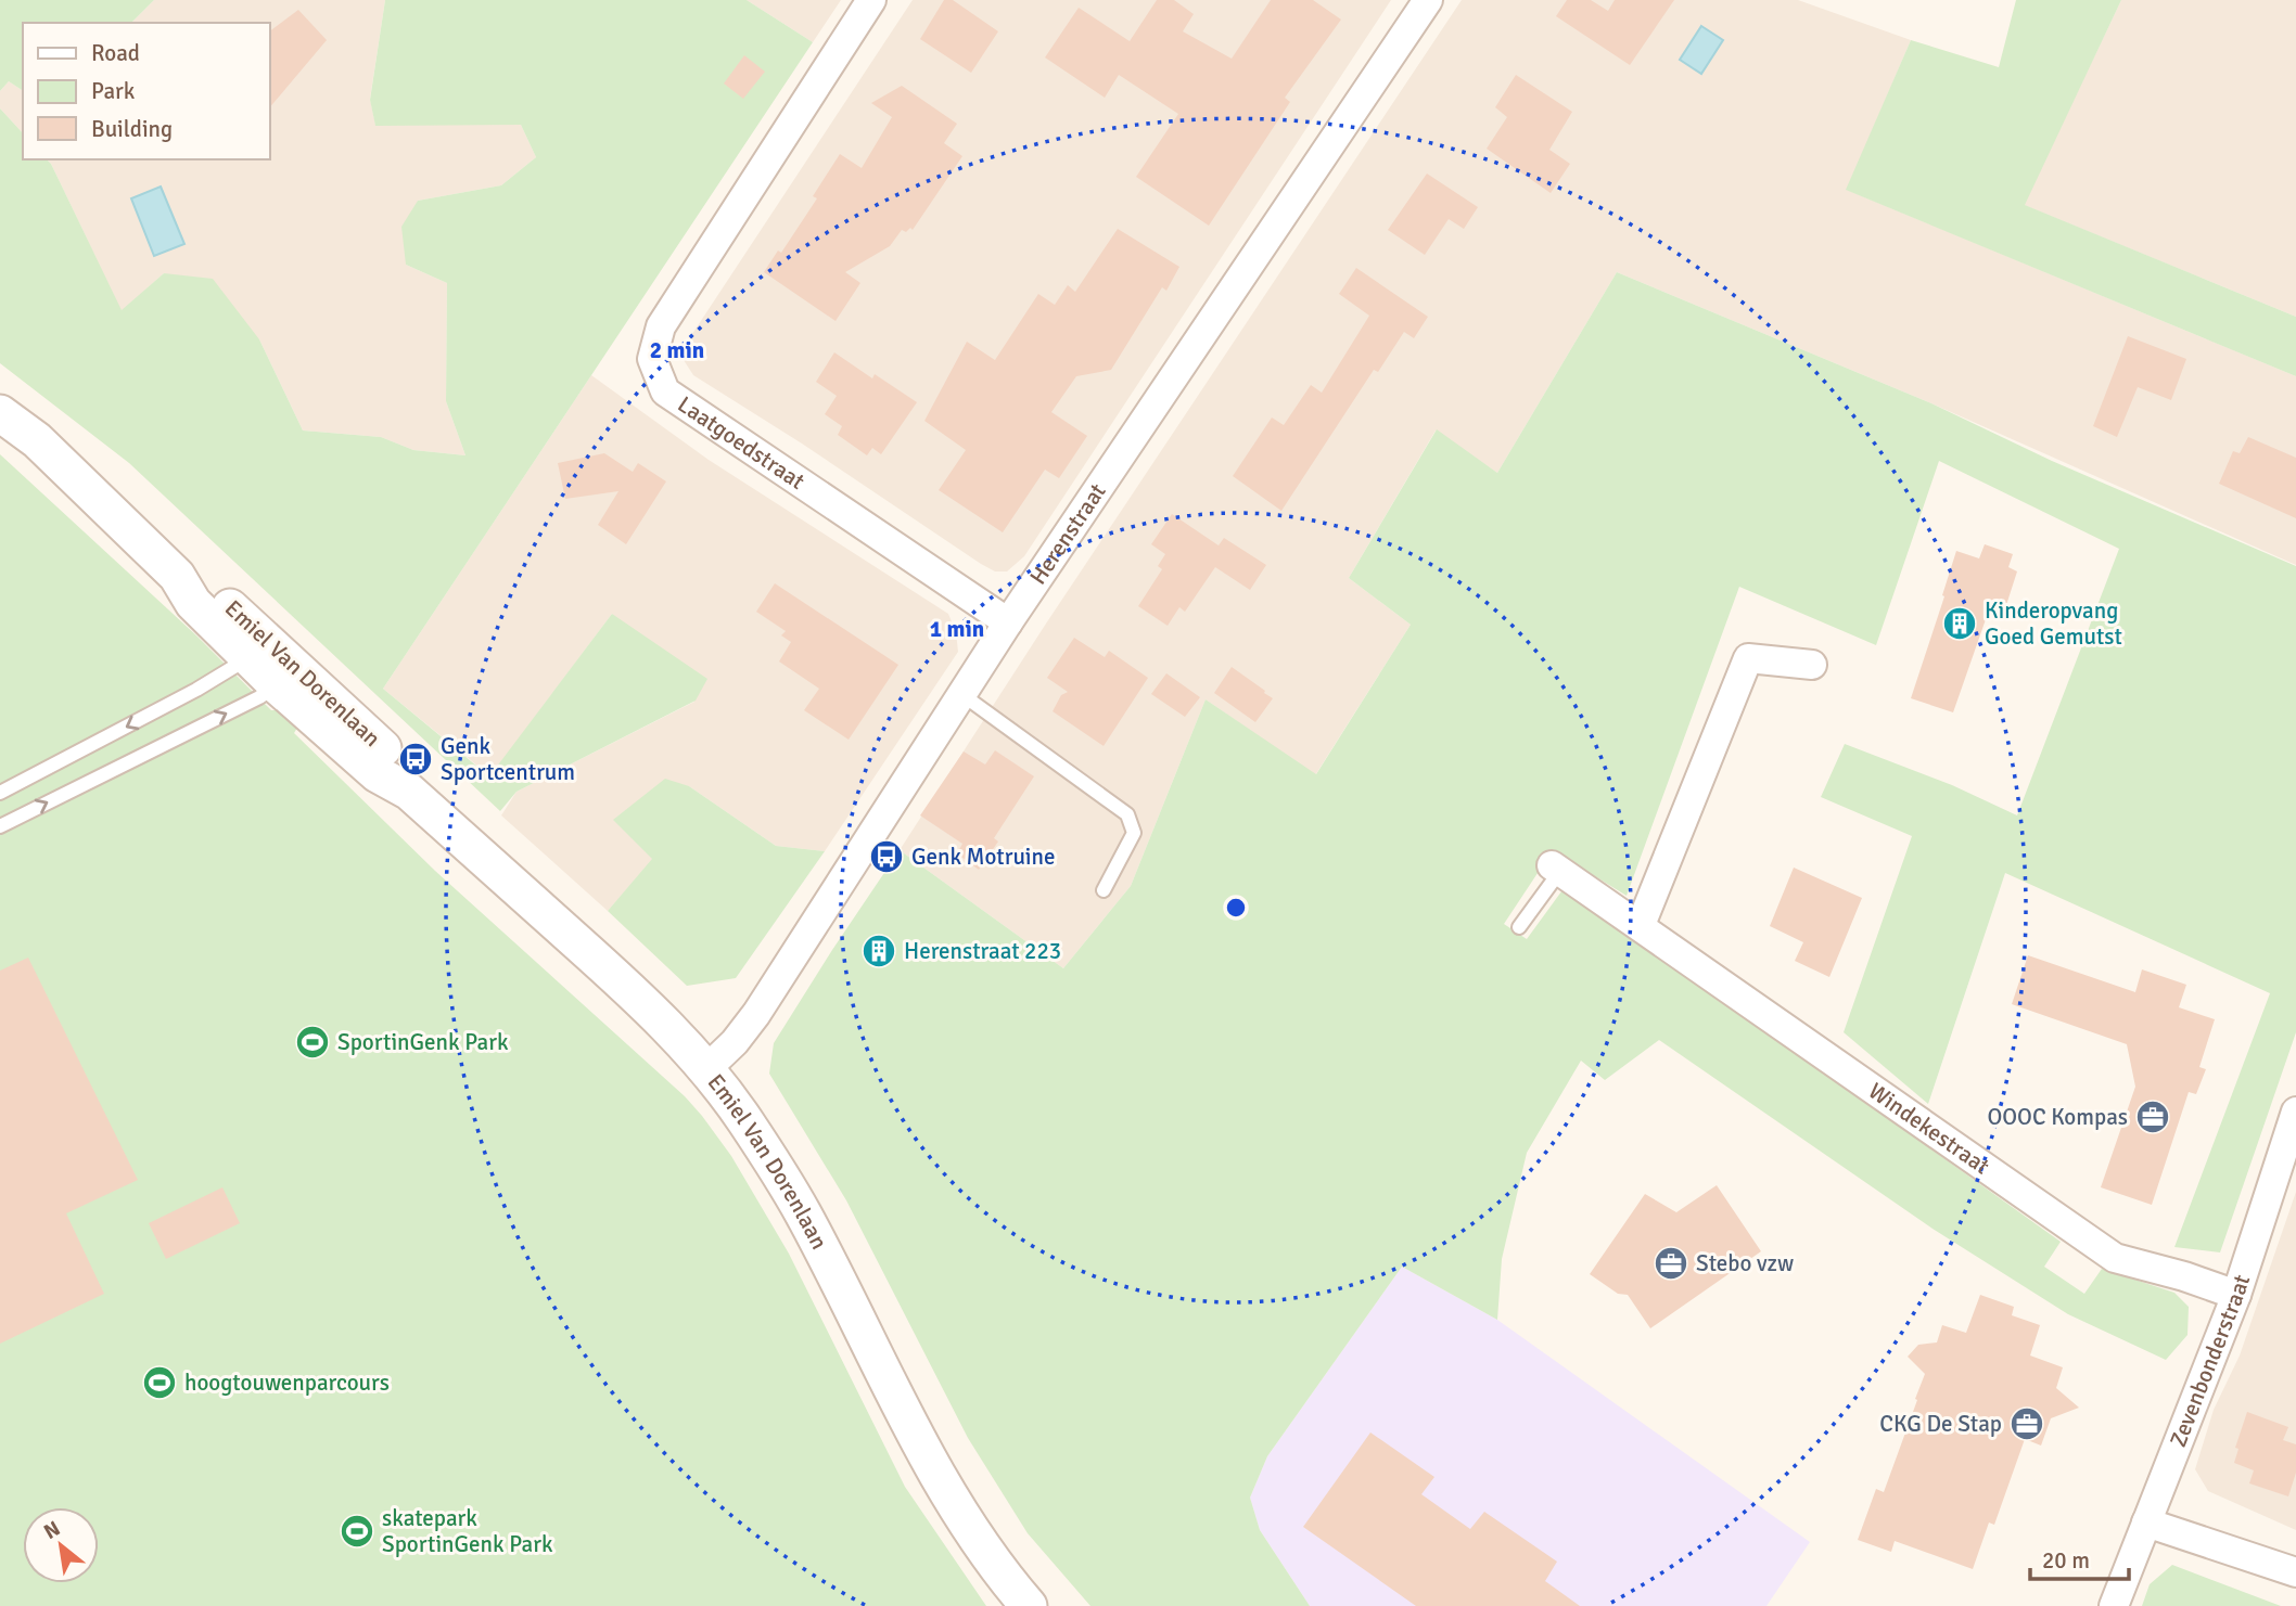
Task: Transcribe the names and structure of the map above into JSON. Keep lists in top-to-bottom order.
{
  "streets": {
    "street": [
      "Laatgoedstraat",
      "Herenstraat",
      "Emiel Van Dorenlaan",
      "Windekestraat",
      "Zevenbonderstraat"
    ]
  },
  "crossings": [
    ["Laatgoedstraat", "Herenstraat"],
    ["Herenstraat", "Emiel Van Dorenlaan"],
    ["Windekestraat", "Zevenbonderstraat"]
  ],
  "places": {
    "building": ["Kinderopvang Goed Gemutst", "Herenstraat 223"],
    "bus stop": ["Genk Sportcentrum", "Genk Motruine"],
    "sports": ["SportinGenk Park", "hoogtouwenparcours", "skatepark SportinGenk Park"],
    "office": ["OOOC Kompas", "Stebo vzw", "CKG De Stap"]
  },
  "legend": ["Road", "Park", "Building"],
  "scale_bar": "20 m",
  "north": "top left",
  "rings": ["2 min", "1 min"]
}
